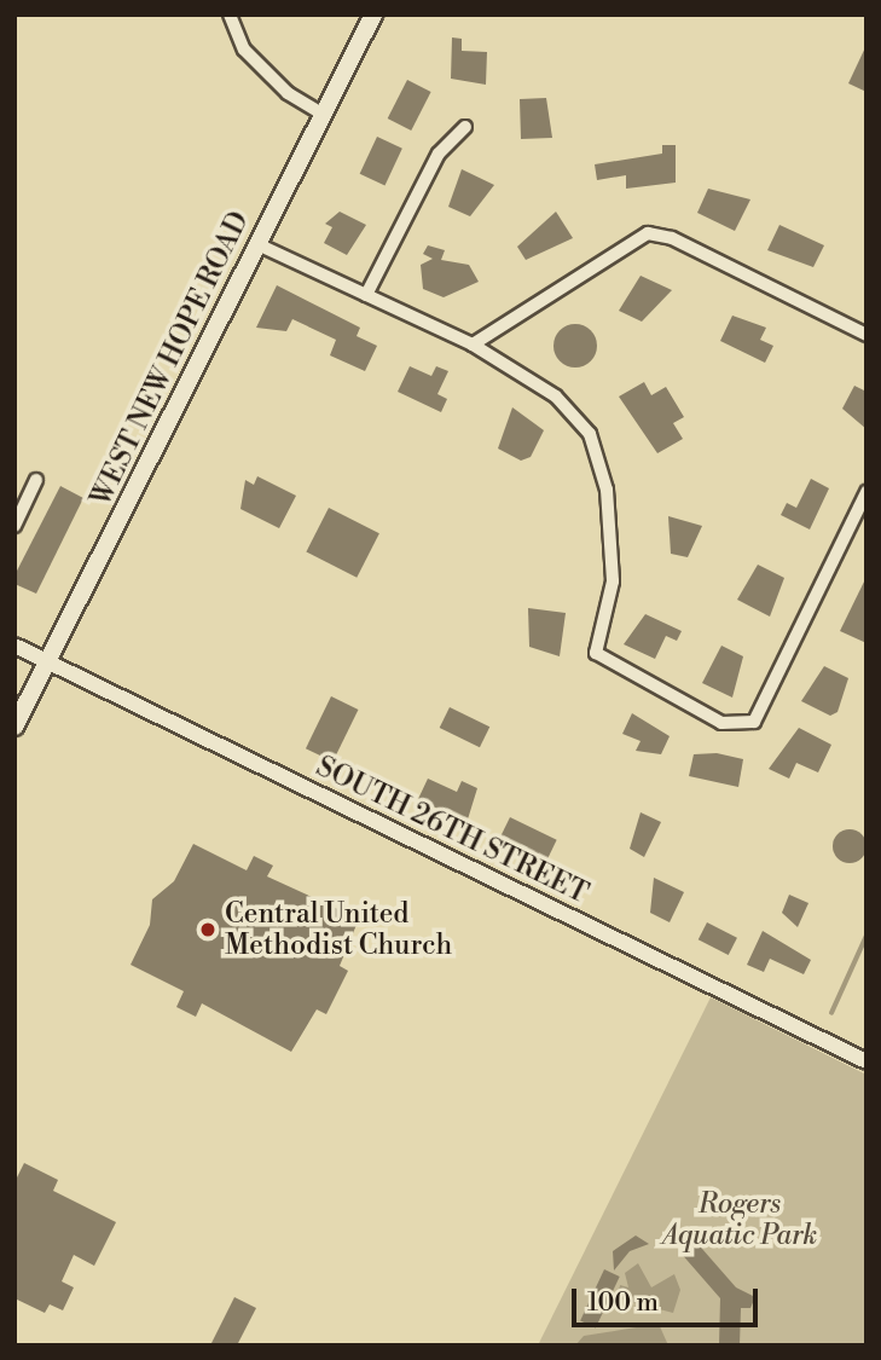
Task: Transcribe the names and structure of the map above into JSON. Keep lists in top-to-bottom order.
{
  "streets": {
    "main road": ["WEST NEW HOPE ROAD"],
    "street": ["SOUTH 26TH STREET"]
  },
  "crossings": [
    ["WEST NEW HOPE ROAD", "SOUTH 26TH STREET"]
  ],
  "parks": ["Rogers Aquatic Park"],
  "places": ["Central United Methodist Church"],
  "scale_bar": "100 m"
}
